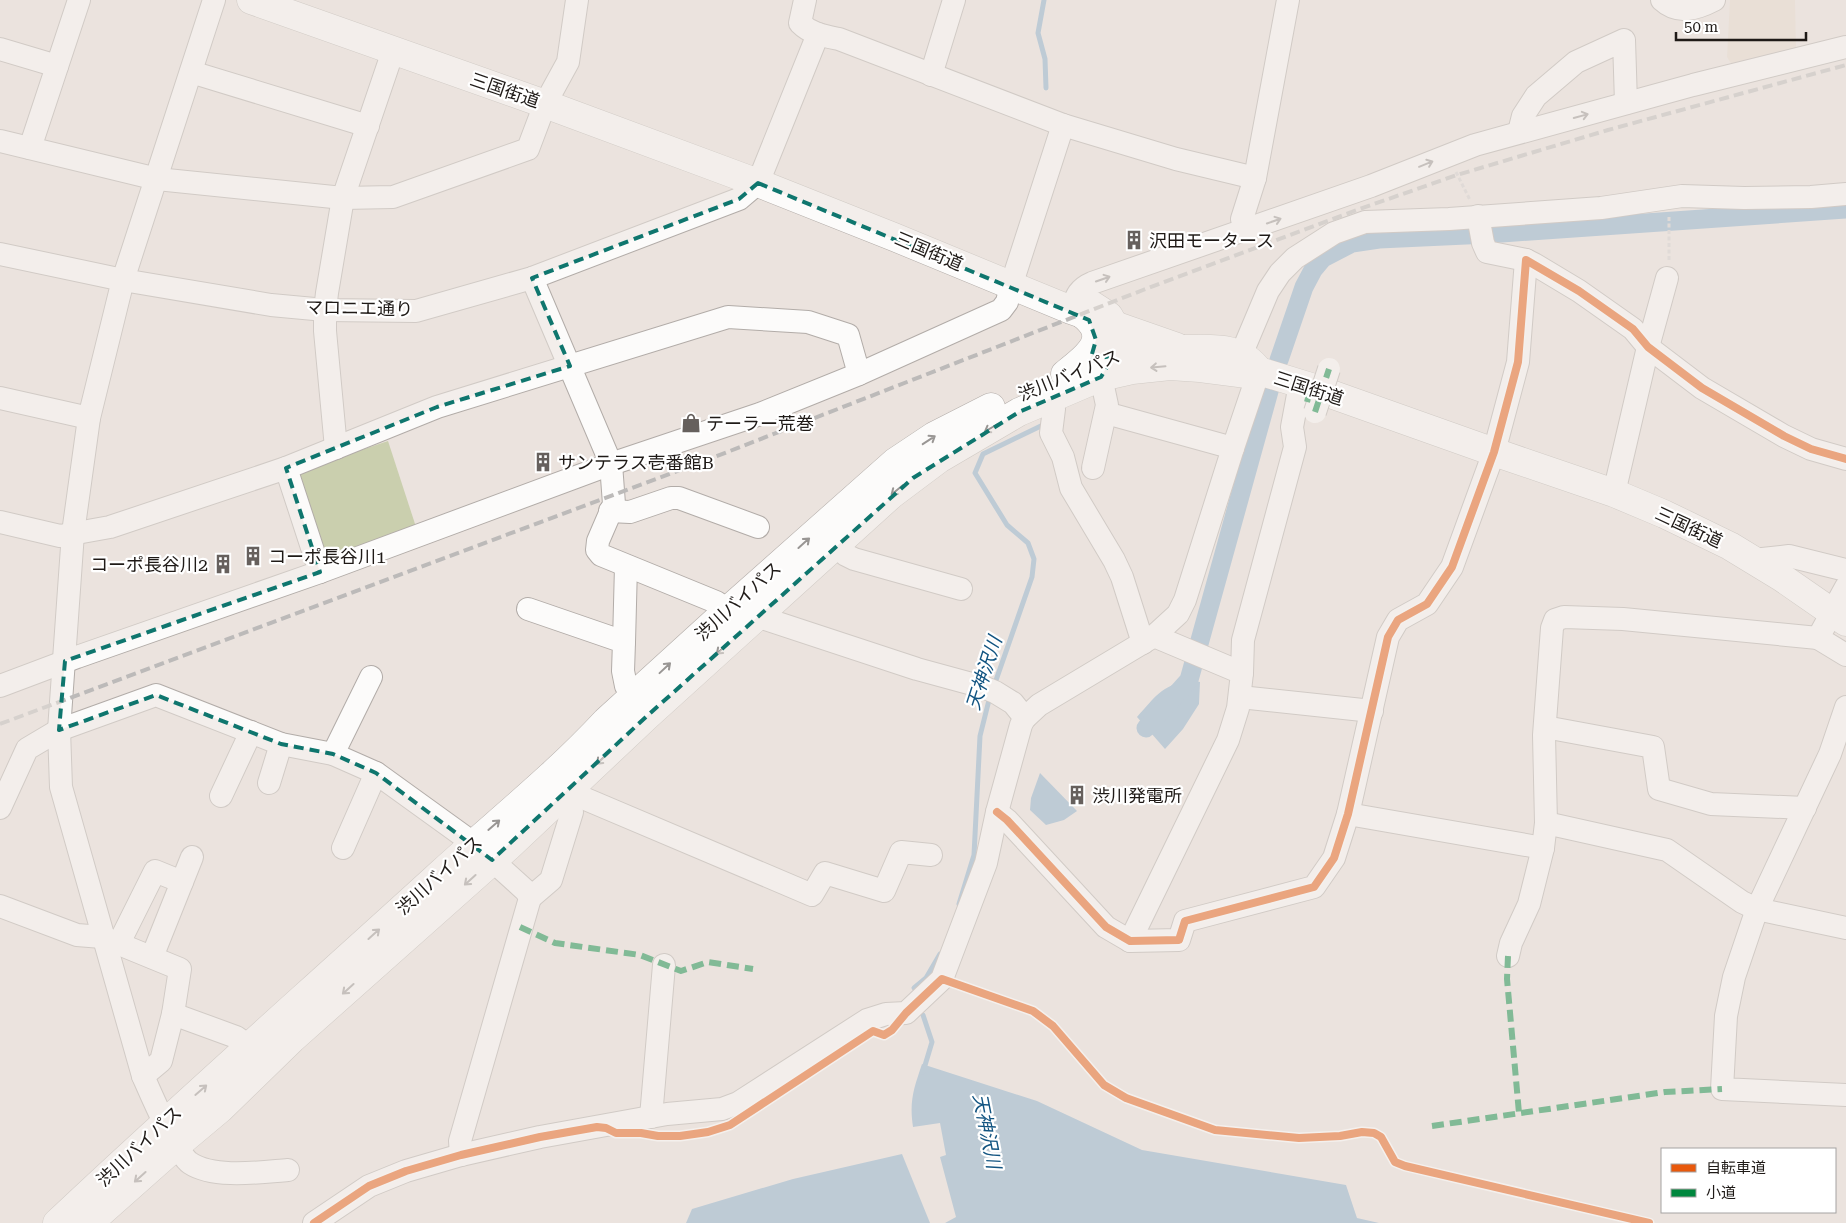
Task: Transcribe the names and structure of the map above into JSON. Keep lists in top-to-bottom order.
{
  "streets": {
    "main road": ["三国街道", "渋川バイパス"],
    "street": ["マロニエ通り"]
  },
  "crossings": [
    ["三国街道", "マロニエ通り"],
    ["三国街道", "渋川バイパス"]
  ],
  "water": ["天神沢川"],
  "places": {
    "building": [
      "沢田モータース",
      "サンテラス壱番館B",
      "コーポ長谷川1",
      "コーポ長谷川2",
      "渋川発電所"
    ],
    "shop": ["テーラー荒巻"]
  },
  "legend": ["自転車道", "小道"],
  "scale_bar": "50 m"
}
